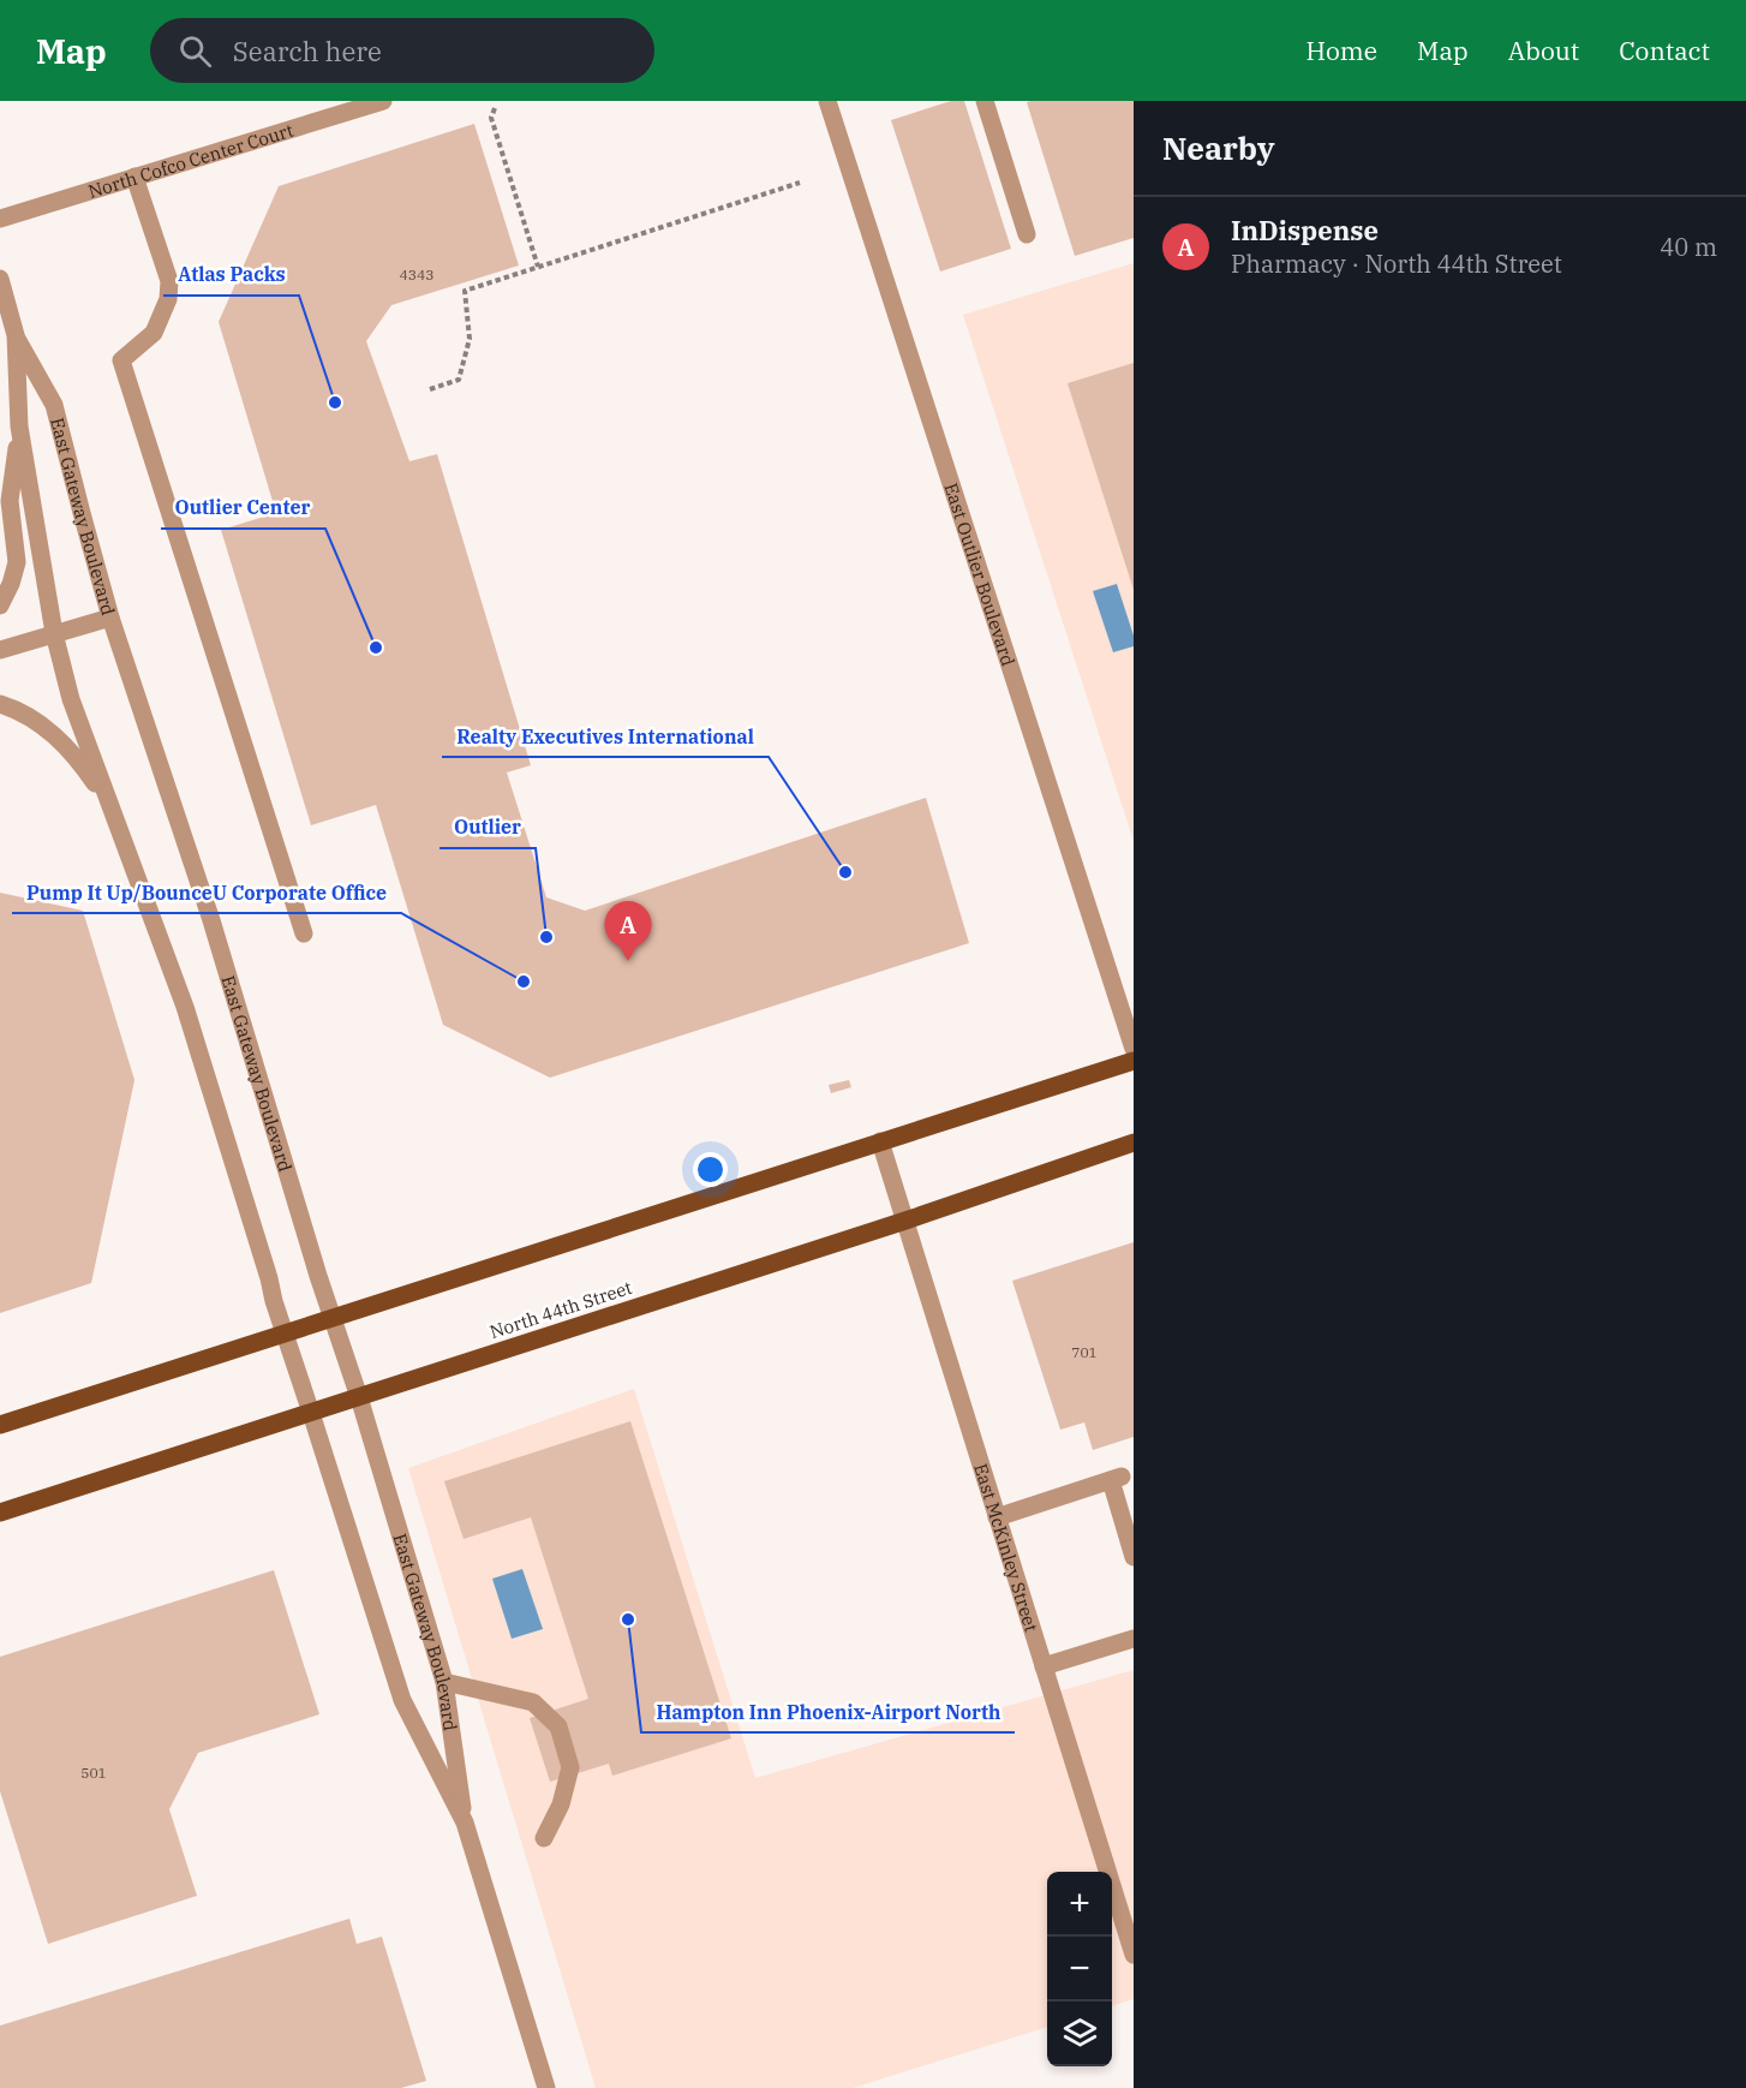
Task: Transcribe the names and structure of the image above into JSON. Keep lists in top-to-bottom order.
{
  "streets": {
    "main road": ["North 44th Street"],
    "street": [
      "North Cofco Center Court",
      "East Gateway Boulevard",
      "East Outlier Boulevard",
      "East McKinley Street"
    ]
  },
  "crossings": [
    ["East Gateway Boulevard", "North 44th Street"],
    ["North 44th Street", "East McKinley Street"]
  ],
  "places": [
    "Atlas Packs",
    "Outlier Center",
    "Realty Executives International",
    "Outlier",
    "Pump It Up/BounceU Corporate Office",
    "Hampton Inn Phoenix-Airport North"
  ],
  "house_numbers": ["4343", "701", "501"],
  "page": {
    "header": "Map",
    "search": "Search here",
    "nav": [
      "Home",
      "Map",
      "About",
      "Contact"
    ],
    "heading": "Nearby",
    "list": [
      {
        "mark": "A",
        "name": "InDispense",
        "note": "Pharmacy · North 44th Street",
        "value": "40 m"
      }
    ],
    "pins": "A",
    "map_buttons": ["+", "−"]
  }
}
